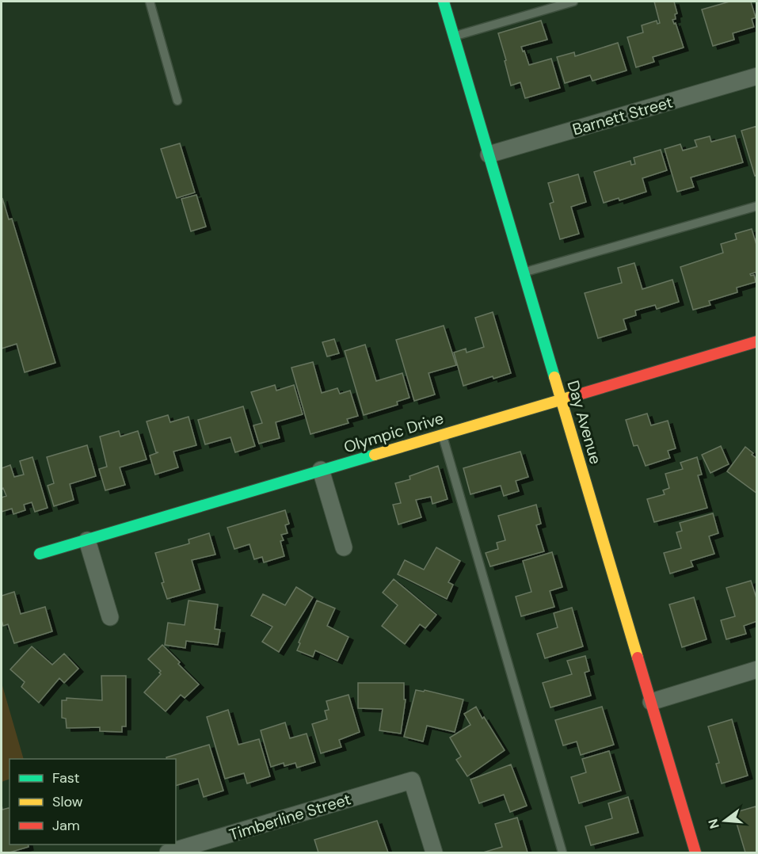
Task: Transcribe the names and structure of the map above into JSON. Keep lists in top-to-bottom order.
{
  "streets": {
    "street": [
      "Barnett Street",
      "Day Avenue",
      "Olympic Drive",
      "Timberline Street"
    ]
  },
  "crossings": [
    ["Barnett Street", "Day Avenue"],
    ["Day Avenue", "Olympic Drive"]
  ],
  "legend": ["Fast", "Slow", "Jam"],
  "north": "left"
}
